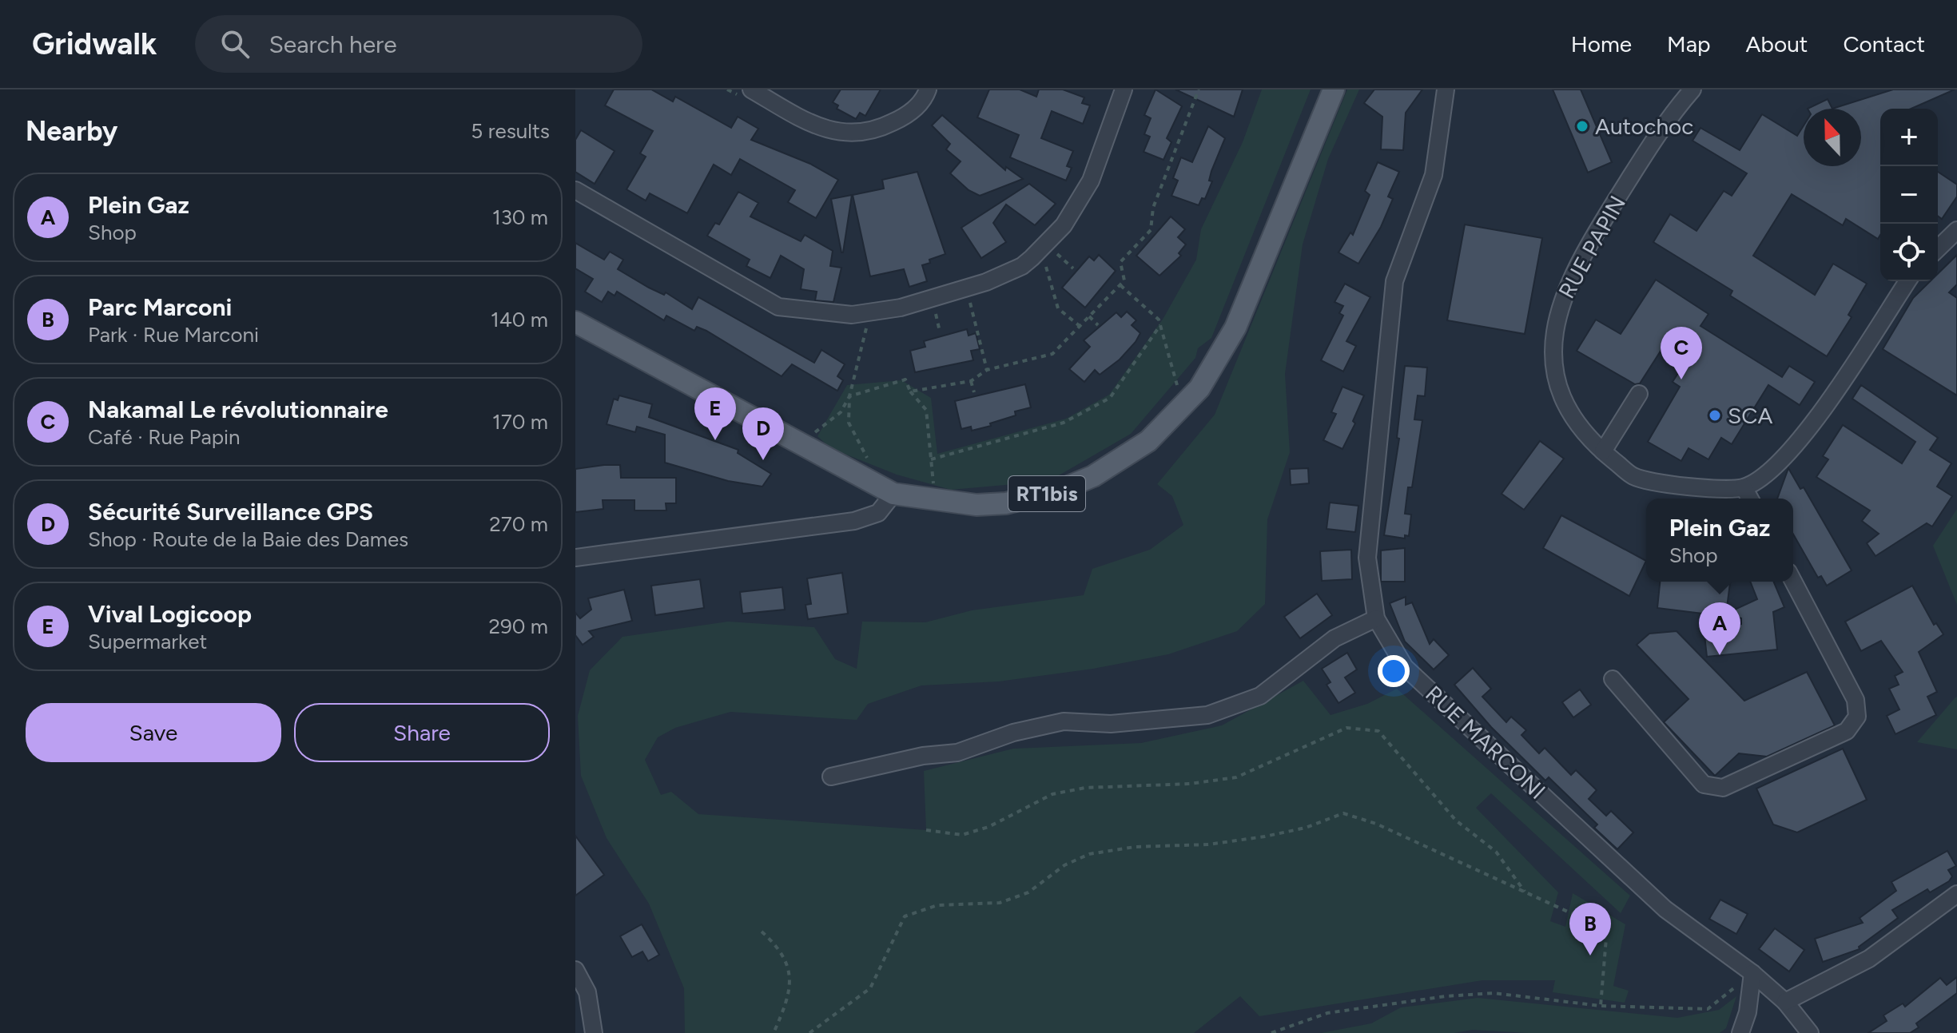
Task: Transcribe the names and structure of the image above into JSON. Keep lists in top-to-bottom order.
{
  "streets": {
    "main road": ["RT1bis"],
    "street": ["RUE PAPIN", "RUE MARCONI"]
  },
  "places": ["Autochoc", "SCA"],
  "north": "top",
  "page": {
    "header": "Gridwalk",
    "search": "Search here",
    "nav": [
      "Home",
      "Map",
      "About",
      "Contact"
    ],
    "heading": ["Nearby", "5 results"],
    "map_buttons": ["+", "−"],
    "list": [
      {
        "mark": "A",
        "name": "Plein Gaz",
        "note": "Shop",
        "value": "130 m"
      },
      {
        "mark": "B",
        "name": "Parc Marconi",
        "note": "Park · Rue Marconi",
        "value": "140 m"
      },
      {
        "mark": "C",
        "name": "Nakamal Le révolutionnaire",
        "note": "Café · Rue Papin",
        "value": "170 m"
      },
      {
        "mark": "D",
        "name": "Sécurité Surveillance GPS",
        "note": "Shop · Route de la Baie des Dames",
        "value": "270 m"
      },
      {
        "mark": "E",
        "name": "Vival Logicoop",
        "note": "Supermarket",
        "value": "290 m"
      }
    ],
    "pins": [
      "C",
      "E",
      "D",
      "A",
      "B"
    ],
    "popup": ["Plein Gaz", "Shop"],
    "buttons": ["Save", "Share"]
  }
}
